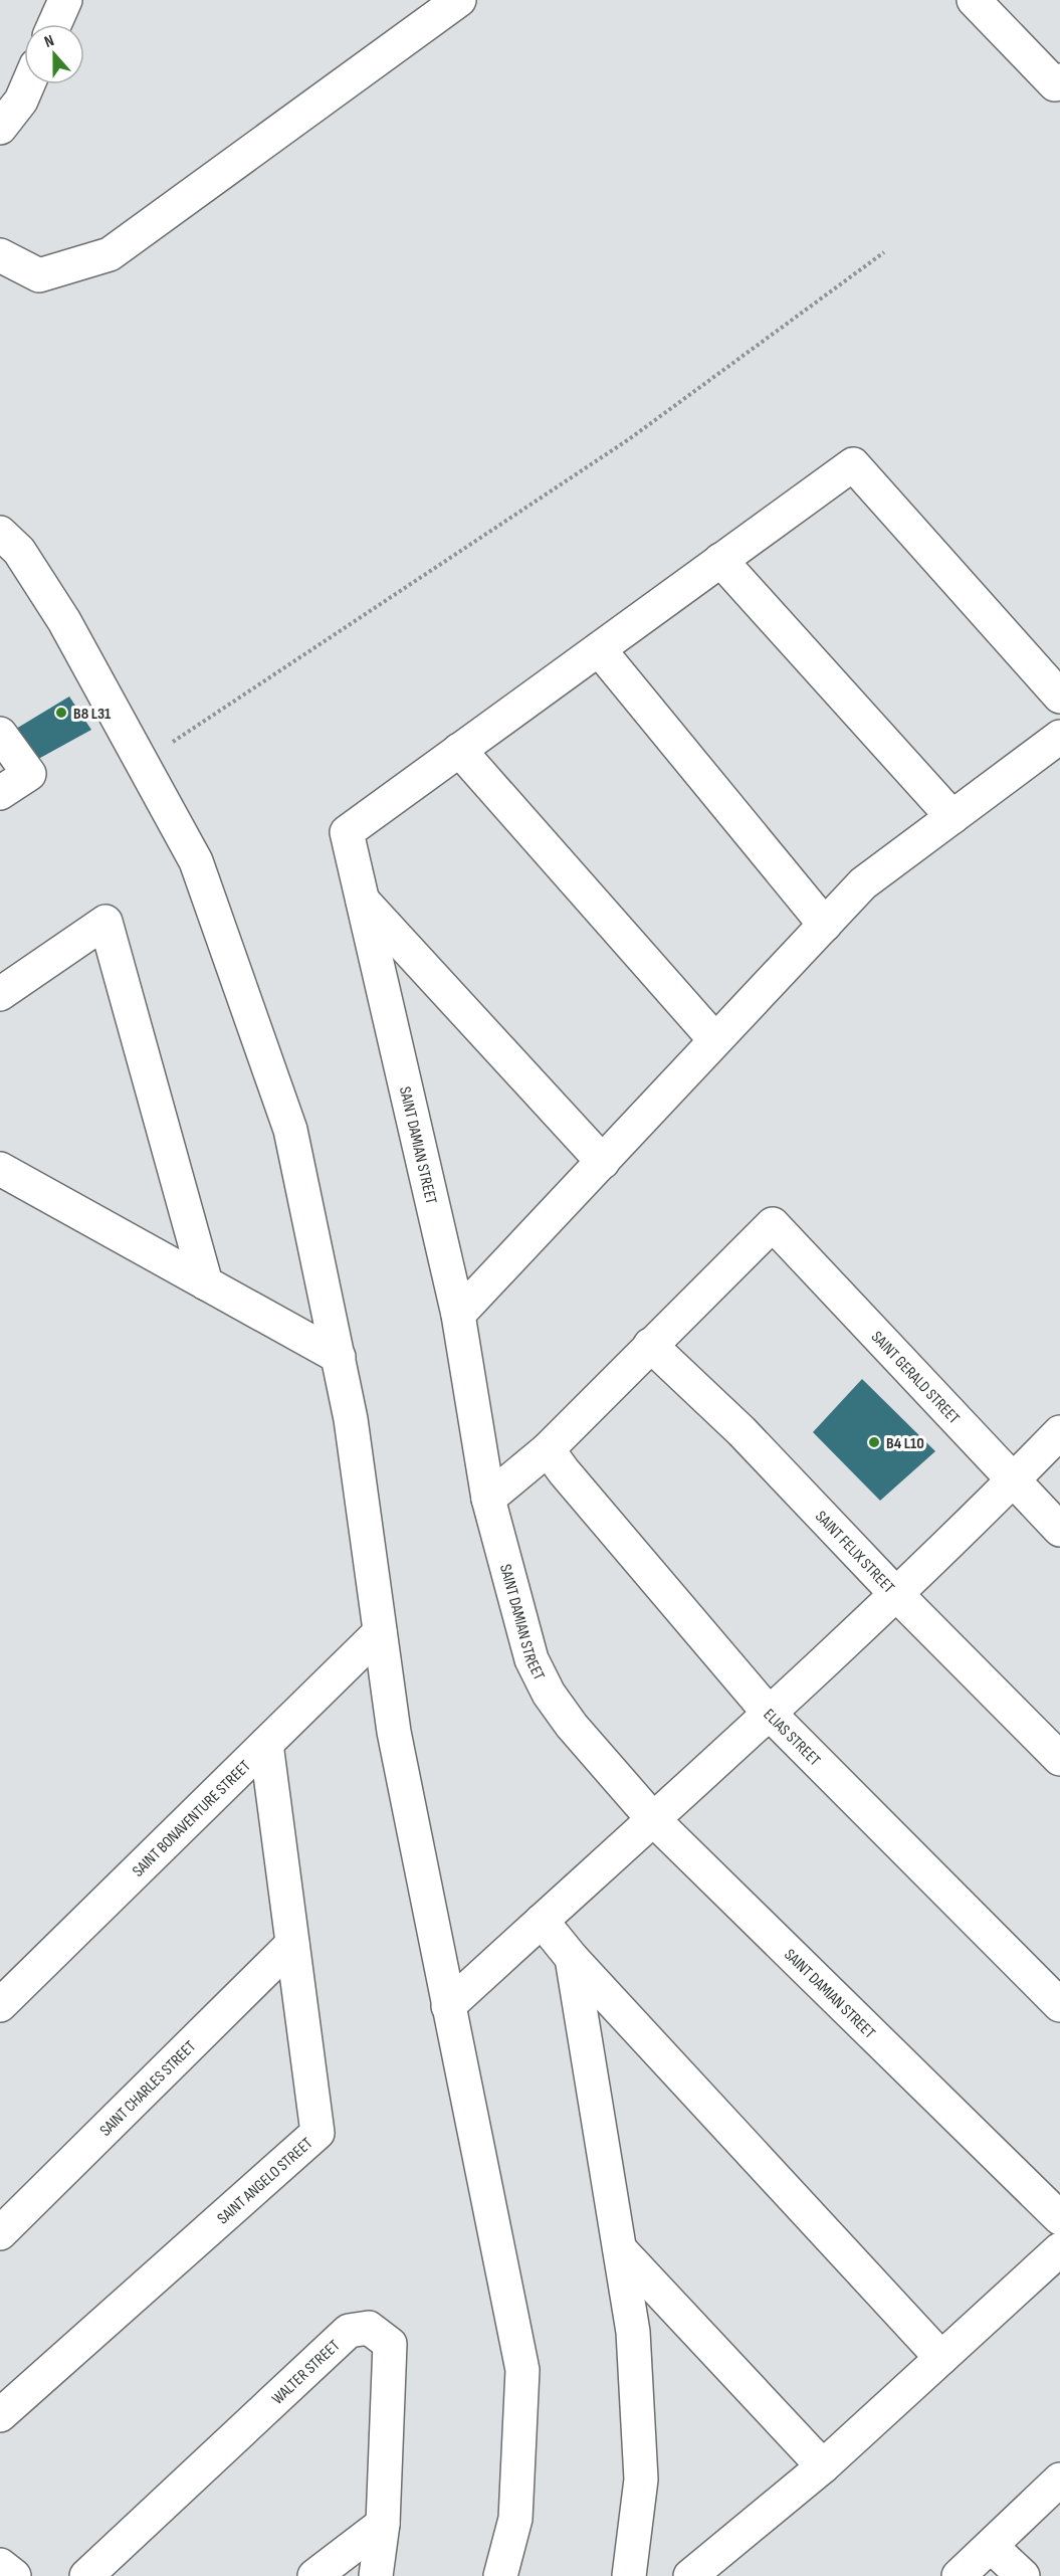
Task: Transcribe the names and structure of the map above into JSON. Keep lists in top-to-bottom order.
{
  "streets": {
    "street": [
      "SAINT DAMIAN STREET",
      "SAINT GERALD STREET",
      "SAINT FELIX STREET",
      "ELIAS STREET",
      "SAINT BONAVENTURE STREET",
      "SAINT CHARLES STREET",
      "SAINT ANGELO STREET",
      "WALTER STREET"
    ]
  },
  "crossings": [
    ["SAINT GERALD STREET", "SAINT FELIX STREET"],
    ["SAINT BONAVENTURE STREET", "SAINT ANGELO STREET"],
    ["SAINT CHARLES STREET", "SAINT ANGELO STREET"]
  ],
  "places": ["B8 L31", "B4 L10"],
  "north": "top"
}
